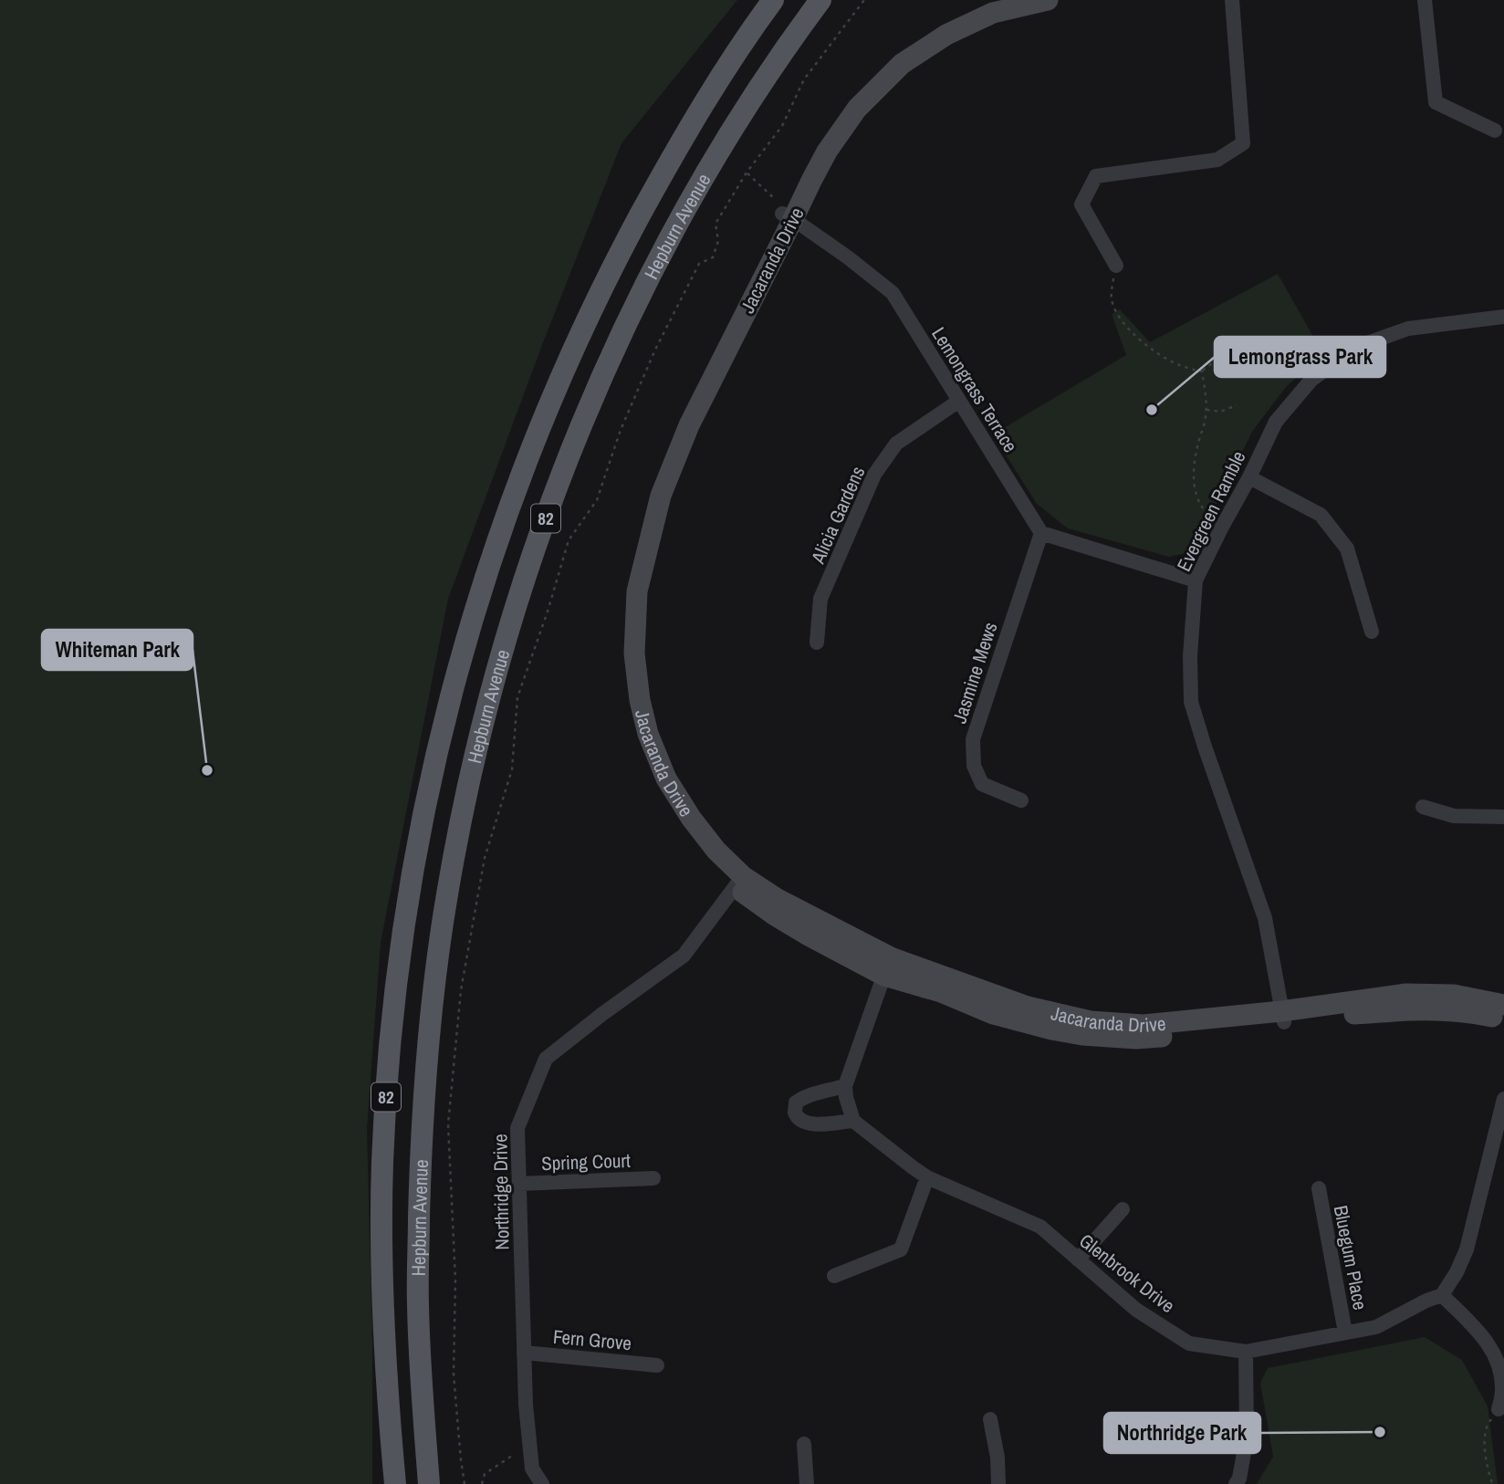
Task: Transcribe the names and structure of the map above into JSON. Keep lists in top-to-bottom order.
{
  "streets": {
    "main road": ["Hepburn Avenue", "82"],
    "street": [
      "Jacaranda Drive",
      "Lemongrass Terrace",
      "Evergreen Ramble",
      "Alicia Gardens",
      "Jasmine Mews",
      "Spring Court",
      "Northridge Drive",
      "Bluegum Place",
      "Glenbrook Drive",
      "Fern Grove"
    ]
  },
  "crossings": [
    ["Jacaranda Drive", "Lemongrass Terrace"],
    ["Jacaranda Drive", "Evergreen Ramble"],
    ["Jacaranda Drive", "Northridge Drive"],
    ["Lemongrass Terrace", "Alicia Gardens"],
    ["Lemongrass Terrace", "Jasmine Mews"],
    ["Spring Court", "Northridge Drive"],
    ["Northridge Drive", "Fern Grove"],
    ["Bluegum Place", "Glenbrook Drive"]
  ],
  "places": ["Lemongrass Park", "Whiteman Park", "Northridge Park"]
}
